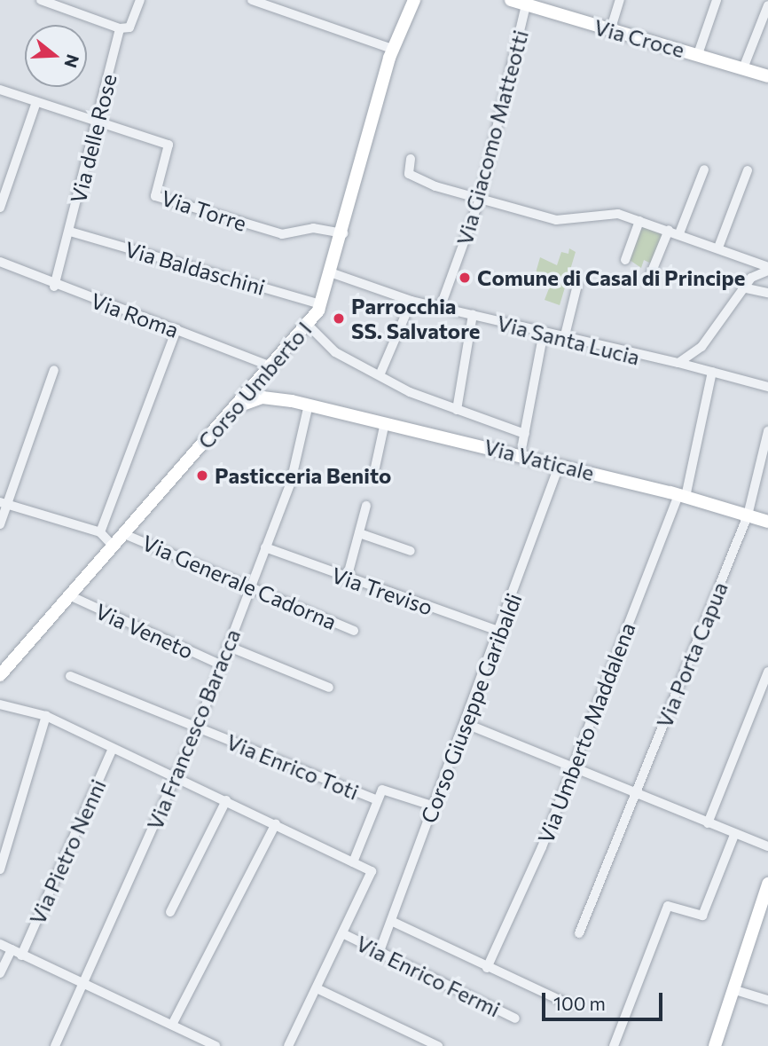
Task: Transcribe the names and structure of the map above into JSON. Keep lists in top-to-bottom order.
{
  "streets": {
    "street": [
      "Via Croce",
      "Via Giacomo Matteotti",
      "Via delle Rose",
      "Via Torre",
      "Via Baldaschini",
      "Via Roma",
      "Via Santa Lucia",
      "Corso Umberto I",
      "Via Vaticale",
      "Via Generale Cadorna",
      "Via Treviso",
      "Via Veneto",
      "Via Porta Capua",
      "Corso Giuseppe Garibaldi",
      "Via Francesco Baracca",
      "Via Umberto Maddalena",
      "Via Enrico Toti",
      "Via Pietro Nenni",
      "Via Enrico Fermi"
    ]
  },
  "crossings": [
    ["Via Croce", "Via Giacomo Matteotti"],
    ["Via Giacomo Matteotti", "Via Santa Lucia"],
    ["Via delle Rose", "Via Torre"],
    ["Via delle Rose", "Via Baldaschini"],
    ["Via delle Rose", "Via Roma"],
    ["Via Torre", "Corso Umberto I"],
    ["Via Baldaschini", "Corso Umberto I"],
    ["Via Roma", "Corso Umberto I"],
    ["Via Roma", "Via Vaticale"],
    ["Via Santa Lucia", "Corso Umberto I"],
    ["Via Santa Lucia", "Via Umberto Maddalena"],
    ["Corso Umberto I", "Via Vaticale"],
    ["Corso Umberto I", "Via Generale Cadorna"],
    ["Corso Umberto I", "Via Veneto"],
    ["Via Vaticale", "Via Porta Capua"],
    ["Via Vaticale", "Corso Giuseppe Garibaldi"],
    ["Via Vaticale", "Via Francesco Baracca"],
    ["Via Vaticale", "Via Umberto Maddalena"],
    ["Via Generale Cadorna", "Via Francesco Baracca"],
    ["Via Treviso", "Corso Giuseppe Garibaldi"],
    ["Via Treviso", "Via Francesco Baracca"],
    ["Via Veneto", "Via Francesco Baracca"],
    ["Corso Giuseppe Garibaldi", "Via Enrico Fermi"],
    ["Via Francesco Baracca", "Via Enrico Toti"]
  ],
  "places": ["Comune di Casal di Principe", "Parrocchia SS. Salvatore", "Pasticceria Benito"],
  "scale_bar": "100 m",
  "north": "right"
}
